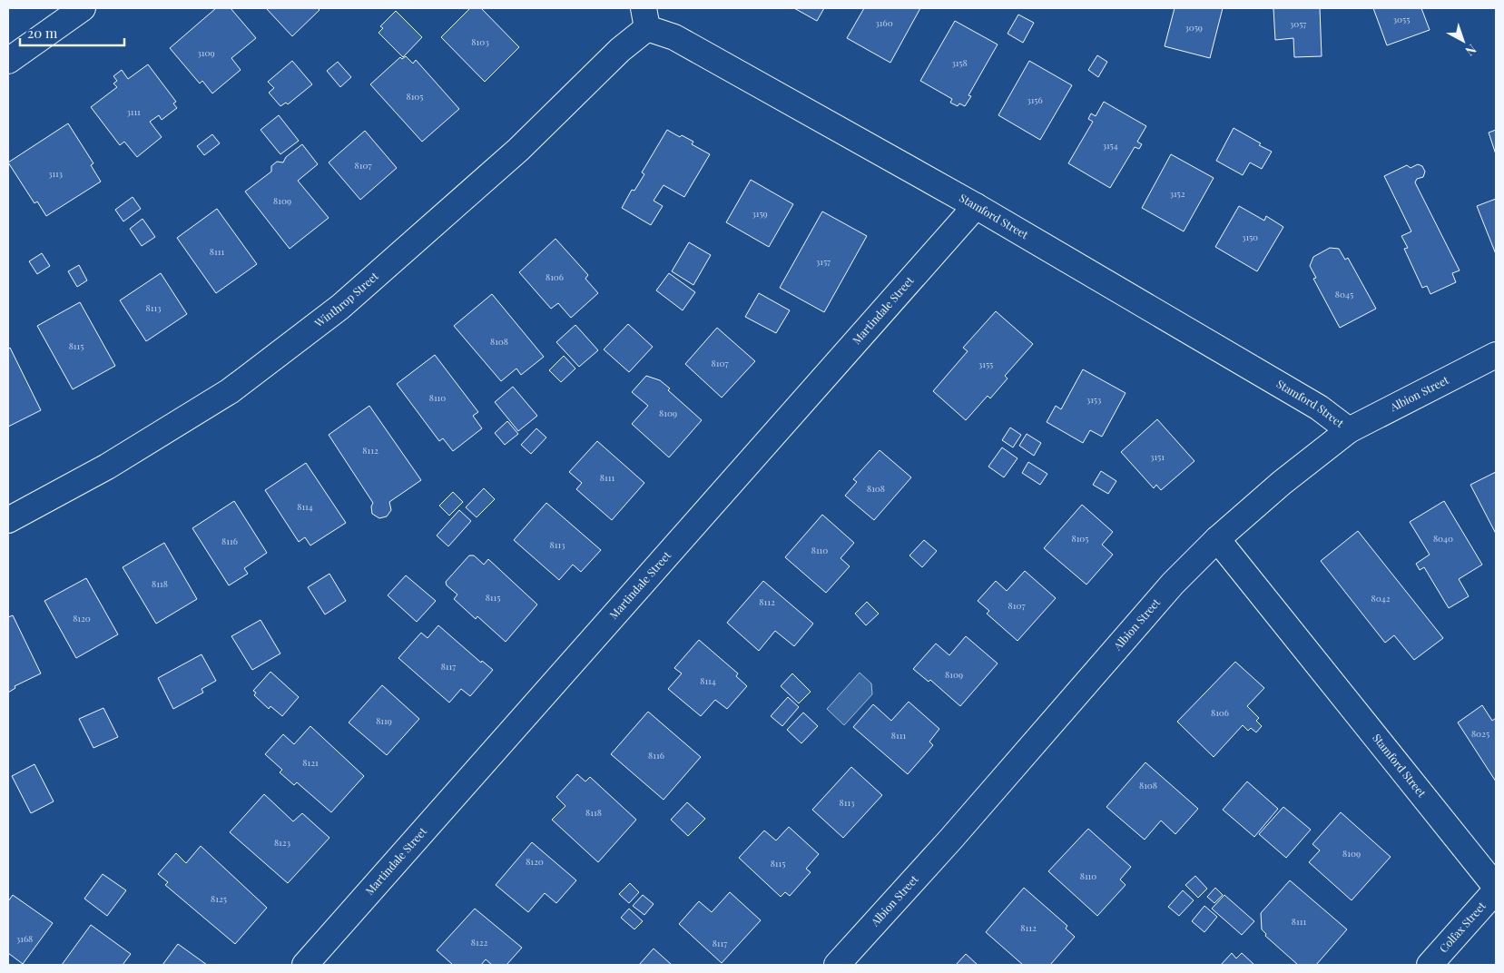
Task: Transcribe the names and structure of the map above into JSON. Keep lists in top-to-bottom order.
{
  "streets": {
    "street": [
      "Stamford Street",
      "Winthrop Street",
      "Martindale Street",
      "Albion Street",
      "Colfax Street"
    ]
  },
  "crossings": [
    ["Stamford Street", "Winthrop Street"],
    ["Stamford Street", "Martindale Street"],
    ["Stamford Street", "Albion Street"]
  ],
  "house_numbers": [
    "3055",
    "3160",
    "3057",
    "3059",
    "8103",
    "3109",
    "3158",
    "8105",
    "3156",
    "3111",
    "3154",
    "8107",
    "3113",
    "3152",
    "8109",
    "3159",
    "3150",
    "8111",
    "3157",
    "8106",
    "8045",
    "8113",
    "8108",
    "8115",
    "8107",
    "3155",
    "8110",
    "3153",
    "8109",
    "8112",
    "3151",
    "8111",
    "8108",
    "8114",
    "8105",
    "8040",
    "8116",
    "8113",
    "8110",
    "8118",
    "8115",
    "8042",
    "8112",
    "8107",
    "8120",
    "8117",
    "8109",
    "8114",
    "8106",
    "8119",
    "8025",
    "8111",
    "8116",
    "8121",
    "8108",
    "8113",
    "8118",
    "8123",
    "8109",
    "8120",
    "8115",
    "8110",
    "8125",
    "8111",
    "8112",
    "3168",
    "8122",
    "8117"
  ],
  "scale_bar": "20 m",
  "north": "bottom right"
}
